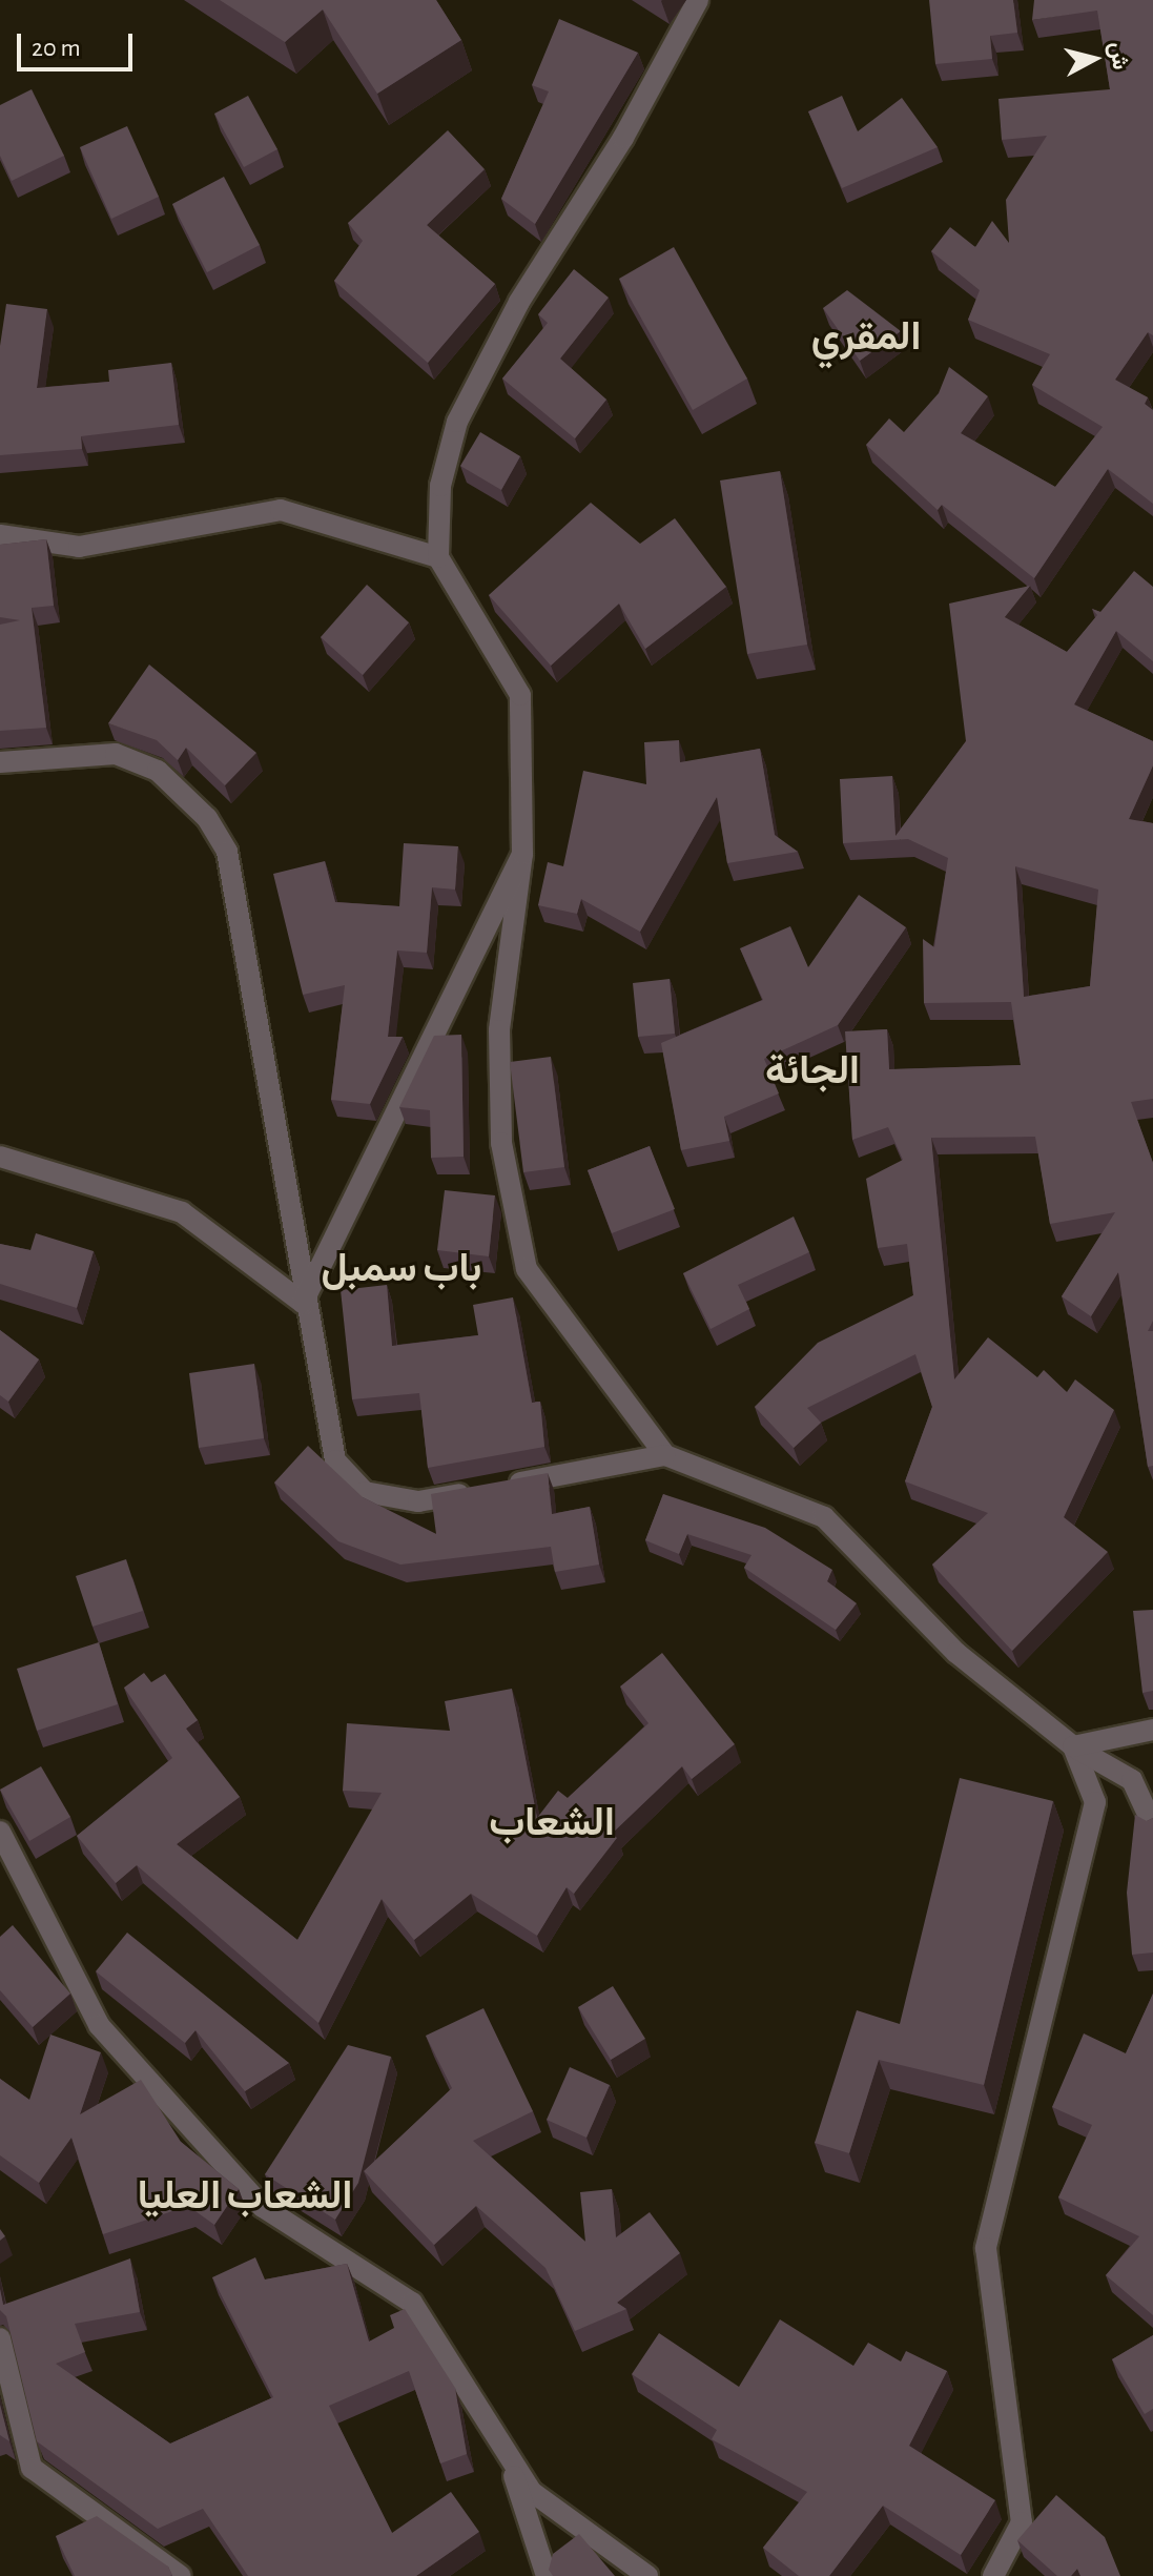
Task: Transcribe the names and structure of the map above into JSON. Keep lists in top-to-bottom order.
{
  "districts": [
    "المقري",
    "الجائة",
    "باب سمبل",
    "الشعاب",
    "الشعاب العليا"
  ],
  "scale_bar": "20 m",
  "north": "right"
}
